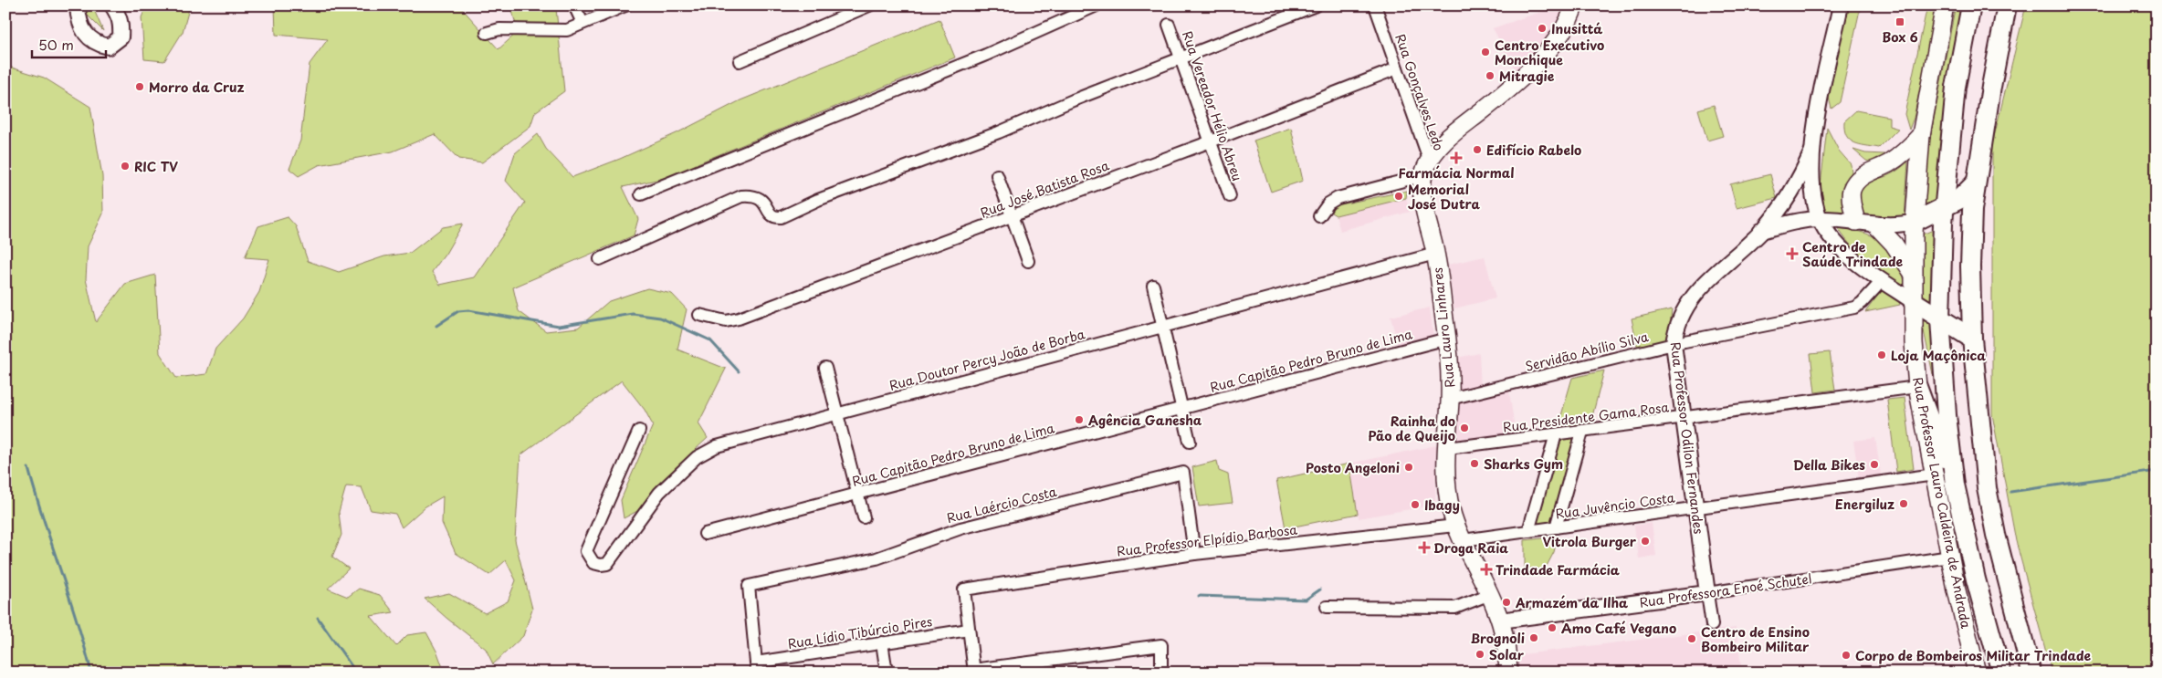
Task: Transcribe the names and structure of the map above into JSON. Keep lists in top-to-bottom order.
{
  "streets": {
    "main road": ["Rua Lauro Linhares", "Rua Professor Lauro Caldeira de Andrada"],
    "street": [
      "Rua Gonçalves Ledo",
      "Rua Vereador Hélio Abreu",
      "Rua José Batista Rosa",
      "Servidão Abílio Silva",
      "Rua Doutor Percy João de Borba",
      "Rua Capitão Pedro Bruno de Lima",
      "Rua Presidente Gama Rosa",
      "Rua Professor Odilon Fernandes",
      "Rua Laércio Costa",
      "Rua Juvêncio Costa",
      "Rua Professor Elpídio Barbosa",
      "Rua Professora Enoé Schutel",
      "Rua Lídio Tibúrcio Pires"
    ]
  },
  "crossings": [
    ["Rua Gonçalves Ledo", "Rua José Batista Rosa"],
    ["Rua Gonçalves Ledo", "Rua Lauro Linhares"],
    ["Rua Vereador Hélio Abreu", "Rua José Batista Rosa"],
    ["Rua Lauro Linhares", "Servidão Abílio Silva"],
    ["Rua Lauro Linhares", "Rua Doutor Percy João de Borba"],
    ["Rua Lauro Linhares", "Rua Capitão Pedro Bruno de Lima"],
    ["Rua Lauro Linhares", "Rua Presidente Gama Rosa"],
    ["Rua Lauro Linhares", "Rua Juvêncio Costa"],
    ["Rua Lauro Linhares", "Rua Professor Elpídio Barbosa"],
    ["Rua Lauro Linhares", "Rua Professora Enoé Schutel"],
    ["Servidão Abílio Silva", "Rua Professor Odilon Fernandes"],
    ["Rua Presidente Gama Rosa", "Rua Professor Odilon Fernandes"],
    ["Rua Presidente Gama Rosa", "Rua Professor Lauro Caldeira de Andrada"],
    ["Rua Professor Odilon Fernandes", "Rua Professor Lauro Caldeira de Andrada"],
    ["Rua Professor Odilon Fernandes", "Rua Juvêncio Costa"],
    ["Rua Professor Odilon Fernandes", "Rua Professora Enoé Schutel"],
    ["Rua Professor Lauro Caldeira de Andrada", "Rua Juvêncio Costa"],
    ["Rua Professor Lauro Caldeira de Andrada", "Rua Professora Enoé Schutel"],
    ["Rua Laércio Costa", "Rua Professor Elpídio Barbosa"],
    ["Rua Laércio Costa", "Rua Lídio Tibúrcio Pires"],
    ["Rua Juvêncio Costa", "Rua Professor Elpídio Barbosa"],
    ["Rua Professor Elpídio Barbosa", "Rua Lídio Tibúrcio Pires"]
  ],
  "places": {
    "transit": ["Box 6"],
    "other": [
      "Inusittá",
      "Centro Executivo Monchique",
      "Mitragie",
      "Morro da Cruz",
      "Edifício Rabelo",
      "RIC TV",
      "Memorial José Dutra",
      "Loja Maçônica",
      "Agência Ganesha",
      "Rainha do Pão de Queijo",
      "Sharks Gym",
      "Della Bikes",
      "Posto Angeloni",
      "Energiluz",
      "Ibagy",
      "Vitrola Burger",
      "Armazém da Ilha",
      "Amo Café Vegano",
      "Brognoli",
      "Centro de Ensino Bombeiro Militar",
      "Solar",
      "Corpo de Bombeiros Militar Trindade"
    ],
    "health": [
      "Farmácia Normal",
      "Centro de Saúde Trindade",
      "Droga Raia",
      "Trindade Farmácia"
    ]
  },
  "scale_bar": "50 m"
}
